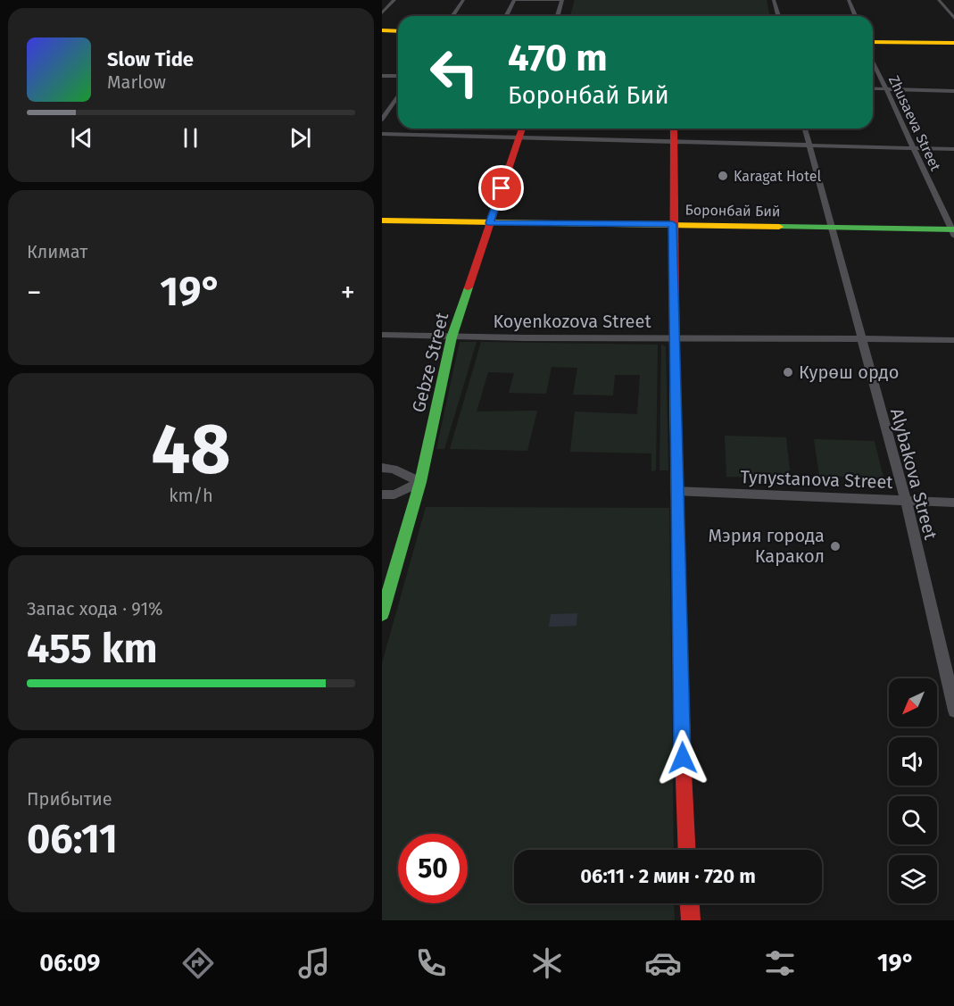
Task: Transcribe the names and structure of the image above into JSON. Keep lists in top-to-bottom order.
{
  "streets": {
    "main road": ["Боронбай Бий", "Gebze Street"],
    "street": [
      "Zhusaeva Street",
      "Koyenkozova Street",
      "Alybakova Street",
      "Tynystanova Street"
    ]
  },
  "crossings": [
    ["Zhusaeva Street", "Боронбай Бий"],
    ["Боронбай Бий", "Gebze Street"],
    ["Боронбай Бий", "Alybakova Street"],
    ["Koyenkozova Street", "Gebze Street"],
    ["Koyenkozova Street", "Alybakova Street"],
    ["Alybakova Street", "Tynystanova Street"]
  ],
  "places": ["Karagat Hotel", "Курөш ордо", "Мэрия города Каракол"],
  "north": "bottom left",
  "page": {
    "turn": ["470 m", "Боронбай Бий"],
    "song": ["Slow Tide", "Marlow"],
    "tile": [
      "Климат",
      ["48", "km/h"],
      ["Запас хода · 91%", "455 km"],
      ["Прибытие", "06:11"]
    ],
    "heat": ["−", "19°", "+"],
    "limit": "50",
    "trip": "06:11 · 2 мин · 720 m",
    "tabs": ["06:09", "19°"]
  }
}
